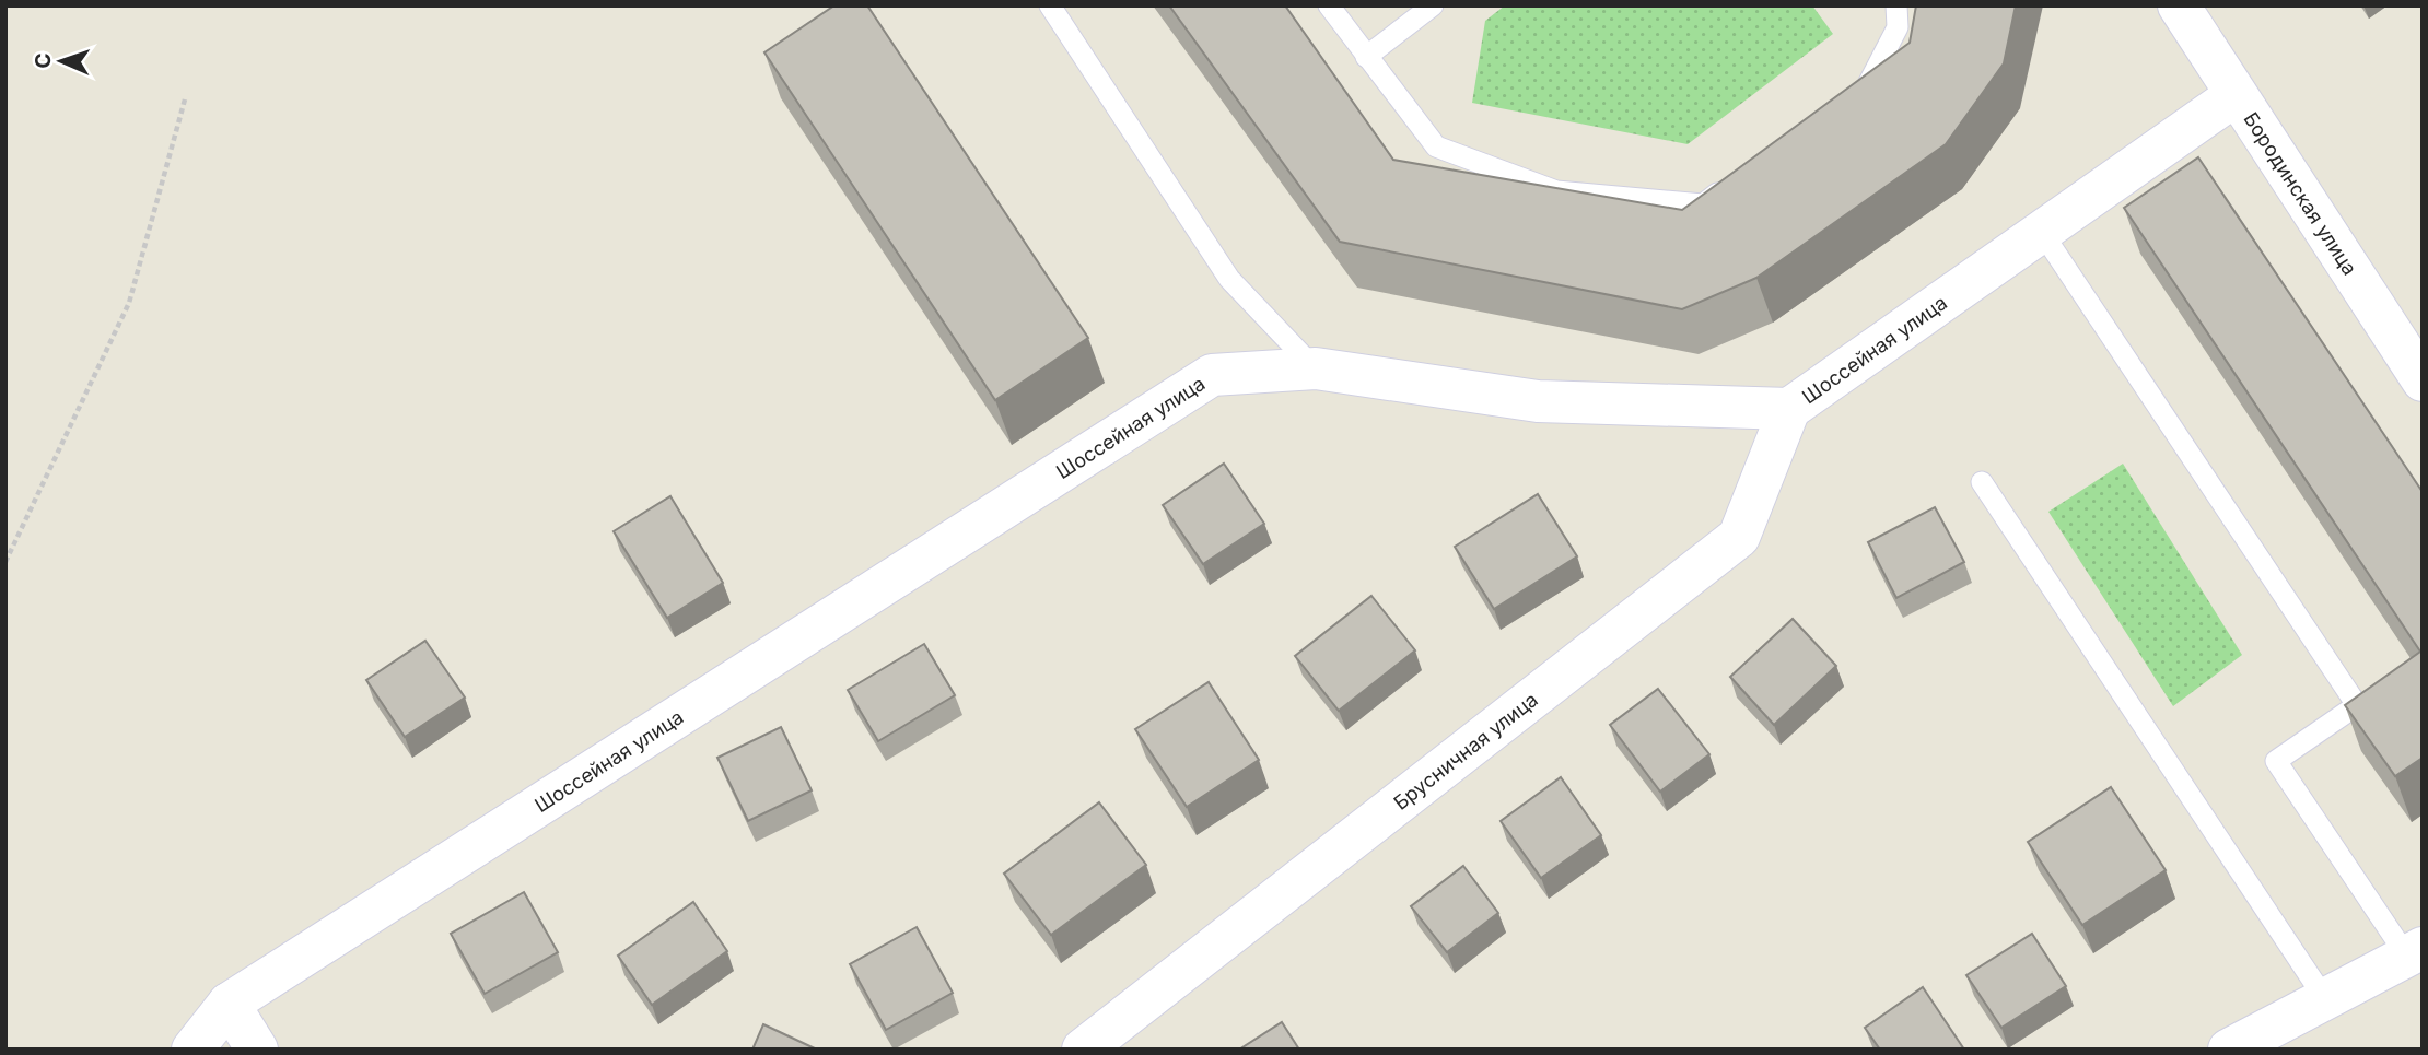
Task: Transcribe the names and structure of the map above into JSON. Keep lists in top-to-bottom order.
{
  "streets": {
    "street": ["Бородинская улица", "Шоссейная улица", "Брусничная улица"]
  },
  "crossings": [
    ["Бородинская улица", "Шоссейная улица"],
    ["Шоссейная улица", "Брусничная улица"]
  ],
  "north": "left"
}
